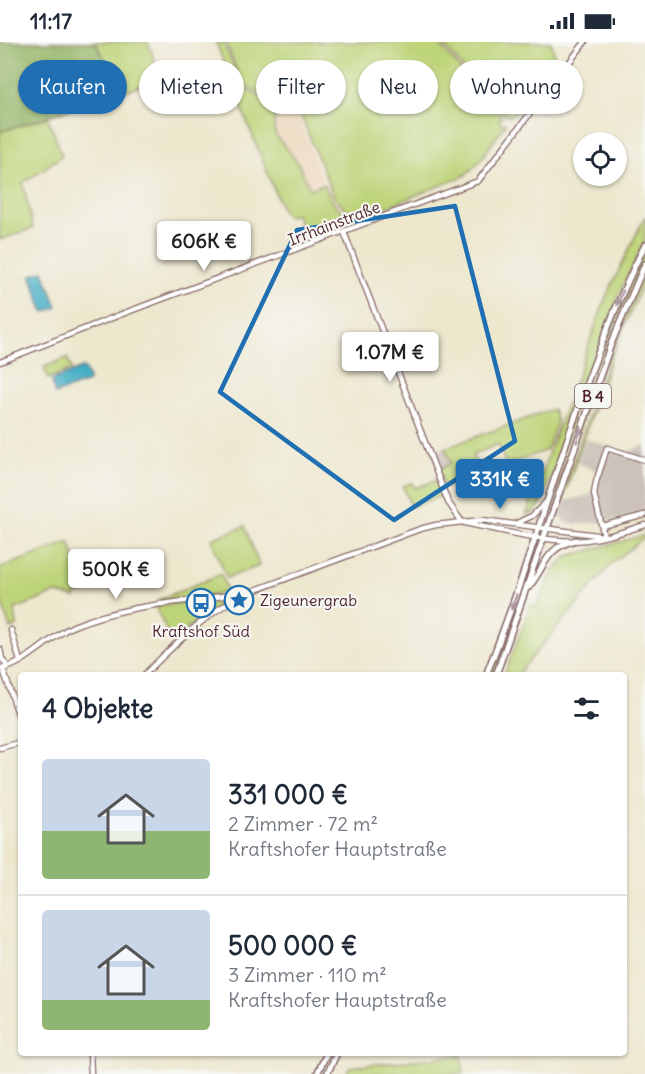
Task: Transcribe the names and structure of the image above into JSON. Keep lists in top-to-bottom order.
{
  "streets": {
    "main road": ["B 4"],
    "street": ["Irrhainstraße"]
  },
  "places": {
    "place": ["Zigeunergrab"],
    "bus stop": ["Kraftshof Süd"]
  },
  "page": {
    "status": "11:17",
    "chip": [
      "Kaufen",
      "Mieten",
      "Filter",
      "Neu",
      "Wohnung"
    ],
    "price": [
      "606K €",
      "1.07M €",
      "331K €",
      "500K €"
    ],
    "heading": "4 Objekte",
    "list": [
      {
        "name": "331 000 €",
        "note": "2 Zimmer · 72 m² · Kraftshofer Hauptstraße"
      },
      {
        "name": "500 000 €",
        "note": "3 Zimmer · 110 m² · Kraftshofer Hauptstraße"
      }
    ]
  }
}
